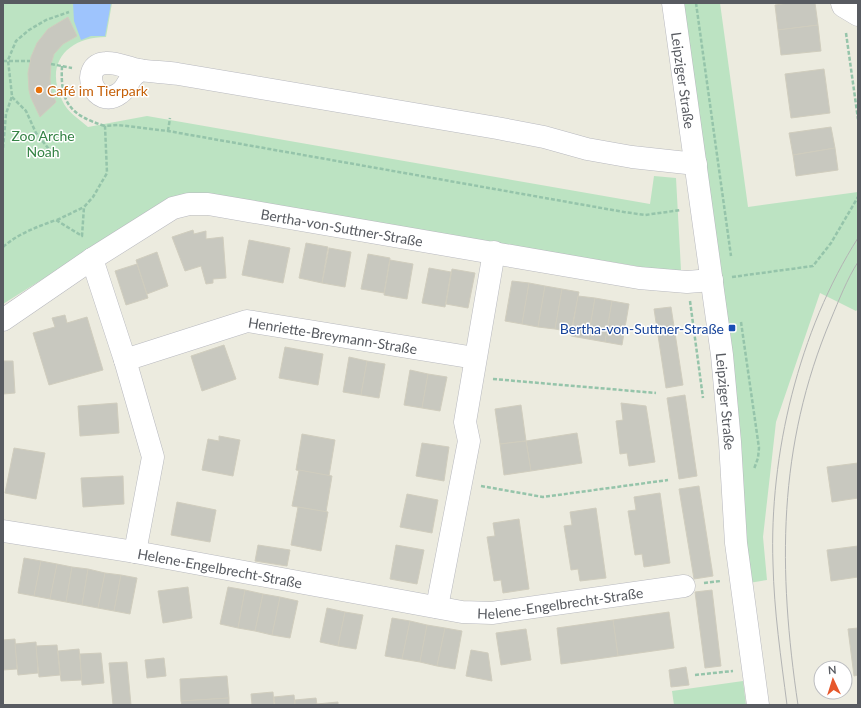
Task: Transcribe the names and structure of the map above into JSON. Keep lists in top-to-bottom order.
{
  "streets": {
    "street": [
      "Leipziger Straße",
      "Bertha-von-Suttner-Straße",
      "Henriette-Breymann-Straße",
      "Helene-Engelbrecht-Straße"
    ]
  },
  "crossings": [
    ["Leipziger Straße", "Bertha-von-Suttner-Straße"]
  ],
  "parks": ["Zoo Arche Noah"],
  "places": {
    "other": ["Café im Tierpark"],
    "transit": ["Bertha-von-Suttner-Straße"]
  },
  "north": "top"
}
